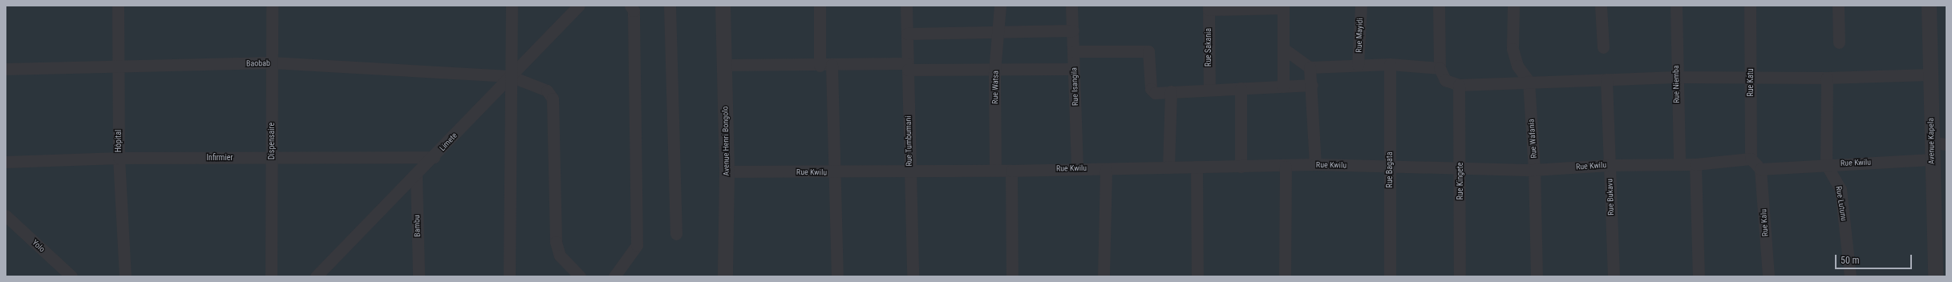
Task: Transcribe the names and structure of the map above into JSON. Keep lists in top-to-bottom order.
{
  "streets": {
    "street": [
      "Rue Mayidi",
      "Rue Sakania",
      "Baobab",
      "Rue Katu",
      "Rue Niemba",
      "Rue Isangila",
      "Rue Watsa",
      "Rue Wafania",
      "Hôpital",
      "Dispensaire",
      "Avenue Henri Bongolo",
      "Rue Tumbumani",
      "Avenue Kapela",
      "Limete",
      "Infirmier",
      "Rue Kwilu",
      "Rue Bagata",
      "Rue Kingete",
      "Rue Bukavu",
      "Rue Lutunu",
      "Rue Kalu",
      "Bambu",
      "Yolo"
    ]
  },
  "crossings": [
    ["Baobab", "Hôpital"],
    ["Baobab", "Dispensaire"],
    ["Baobab", "Limete"],
    ["Rue Katu", "Rue Kwilu"],
    ["Rue Niemba", "Rue Kwilu"],
    ["Rue Isangila", "Rue Kwilu"],
    ["Rue Watsa", "Rue Kwilu"],
    ["Rue Wafania", "Rue Kwilu"],
    ["Hôpital", "Infirmier"],
    ["Dispensaire", "Infirmier"],
    ["Avenue Henri Bongolo", "Rue Kwilu"],
    ["Rue Tumbumani", "Rue Kwilu"],
    ["Avenue Kapela", "Rue Kwilu"],
    ["Limete", "Infirmier"],
    ["Limete", "Bambu"],
    ["Rue Kwilu", "Rue Bagata"],
    ["Rue Kwilu", "Rue Kingete"],
    ["Rue Kwilu", "Rue Bukavu"],
    ["Rue Kwilu", "Rue Lutunu"],
    ["Rue Kwilu", "Rue Kalu"]
  ],
  "scale_bar": "50 m"
}
